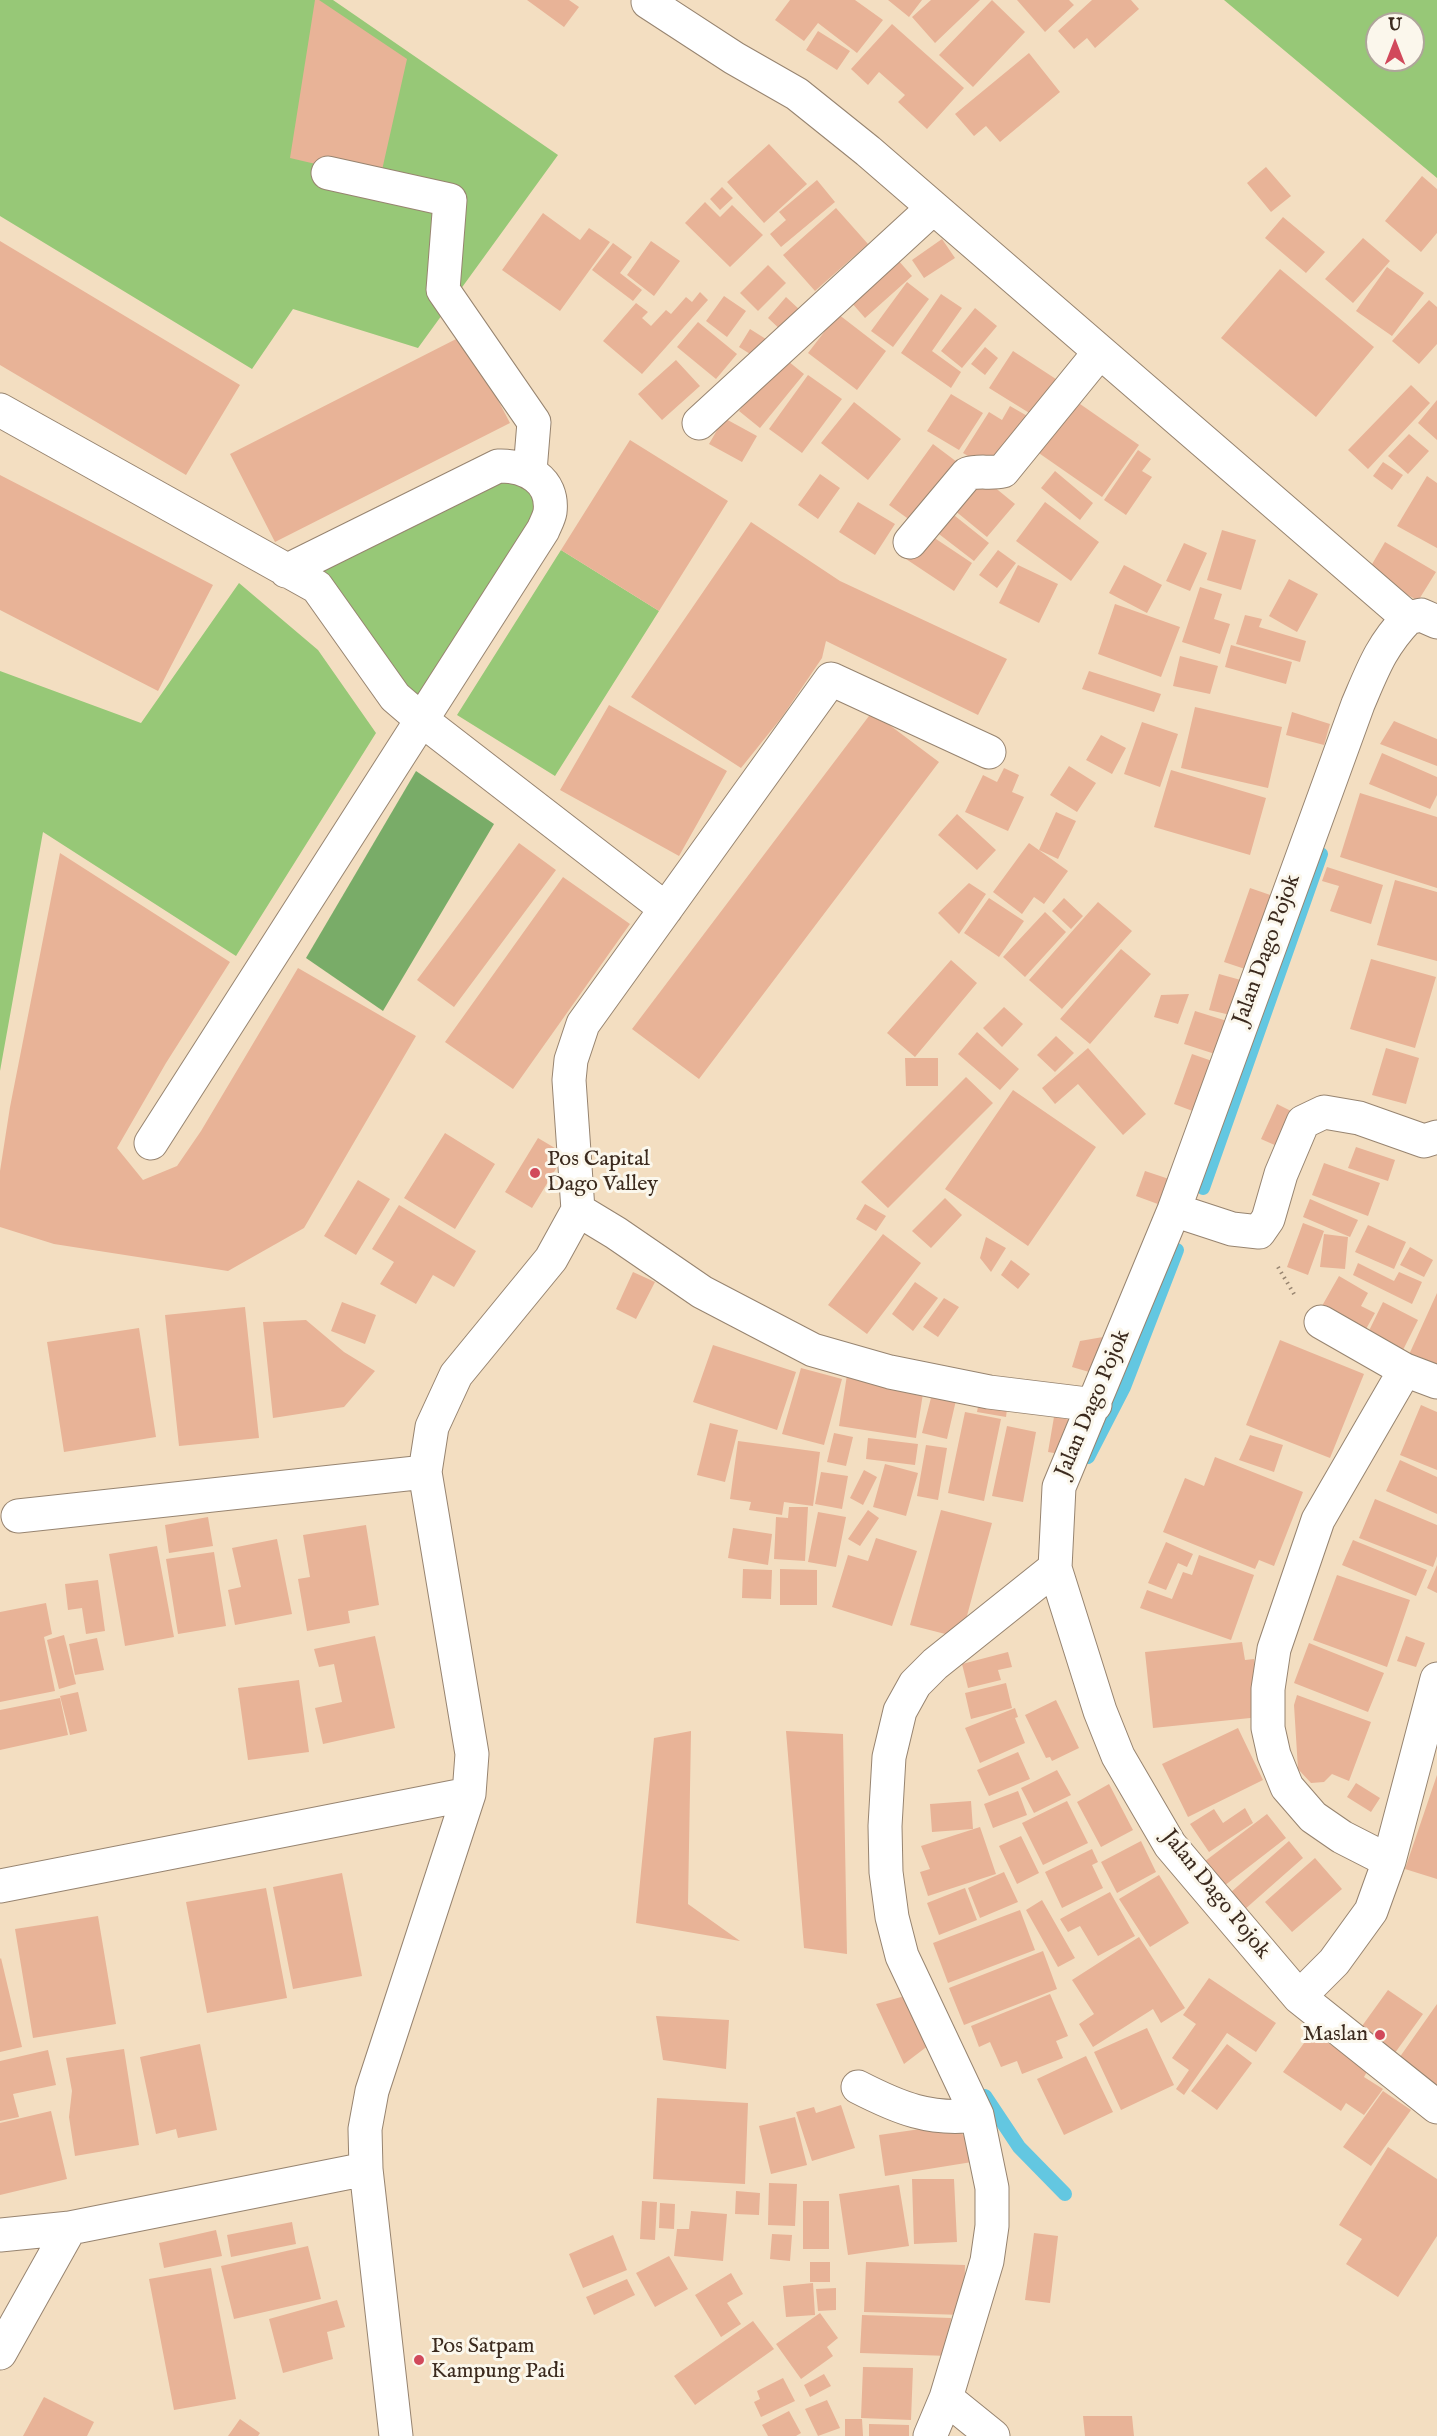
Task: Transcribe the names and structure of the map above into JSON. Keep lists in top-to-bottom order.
{
  "streets": {
    "street": ["Jalan Dago Pojok"]
  },
  "places": ["Pos Capital Dago Valley", "Maslan", "Pos Satpam Kampung Padi"],
  "north": "top"
}
